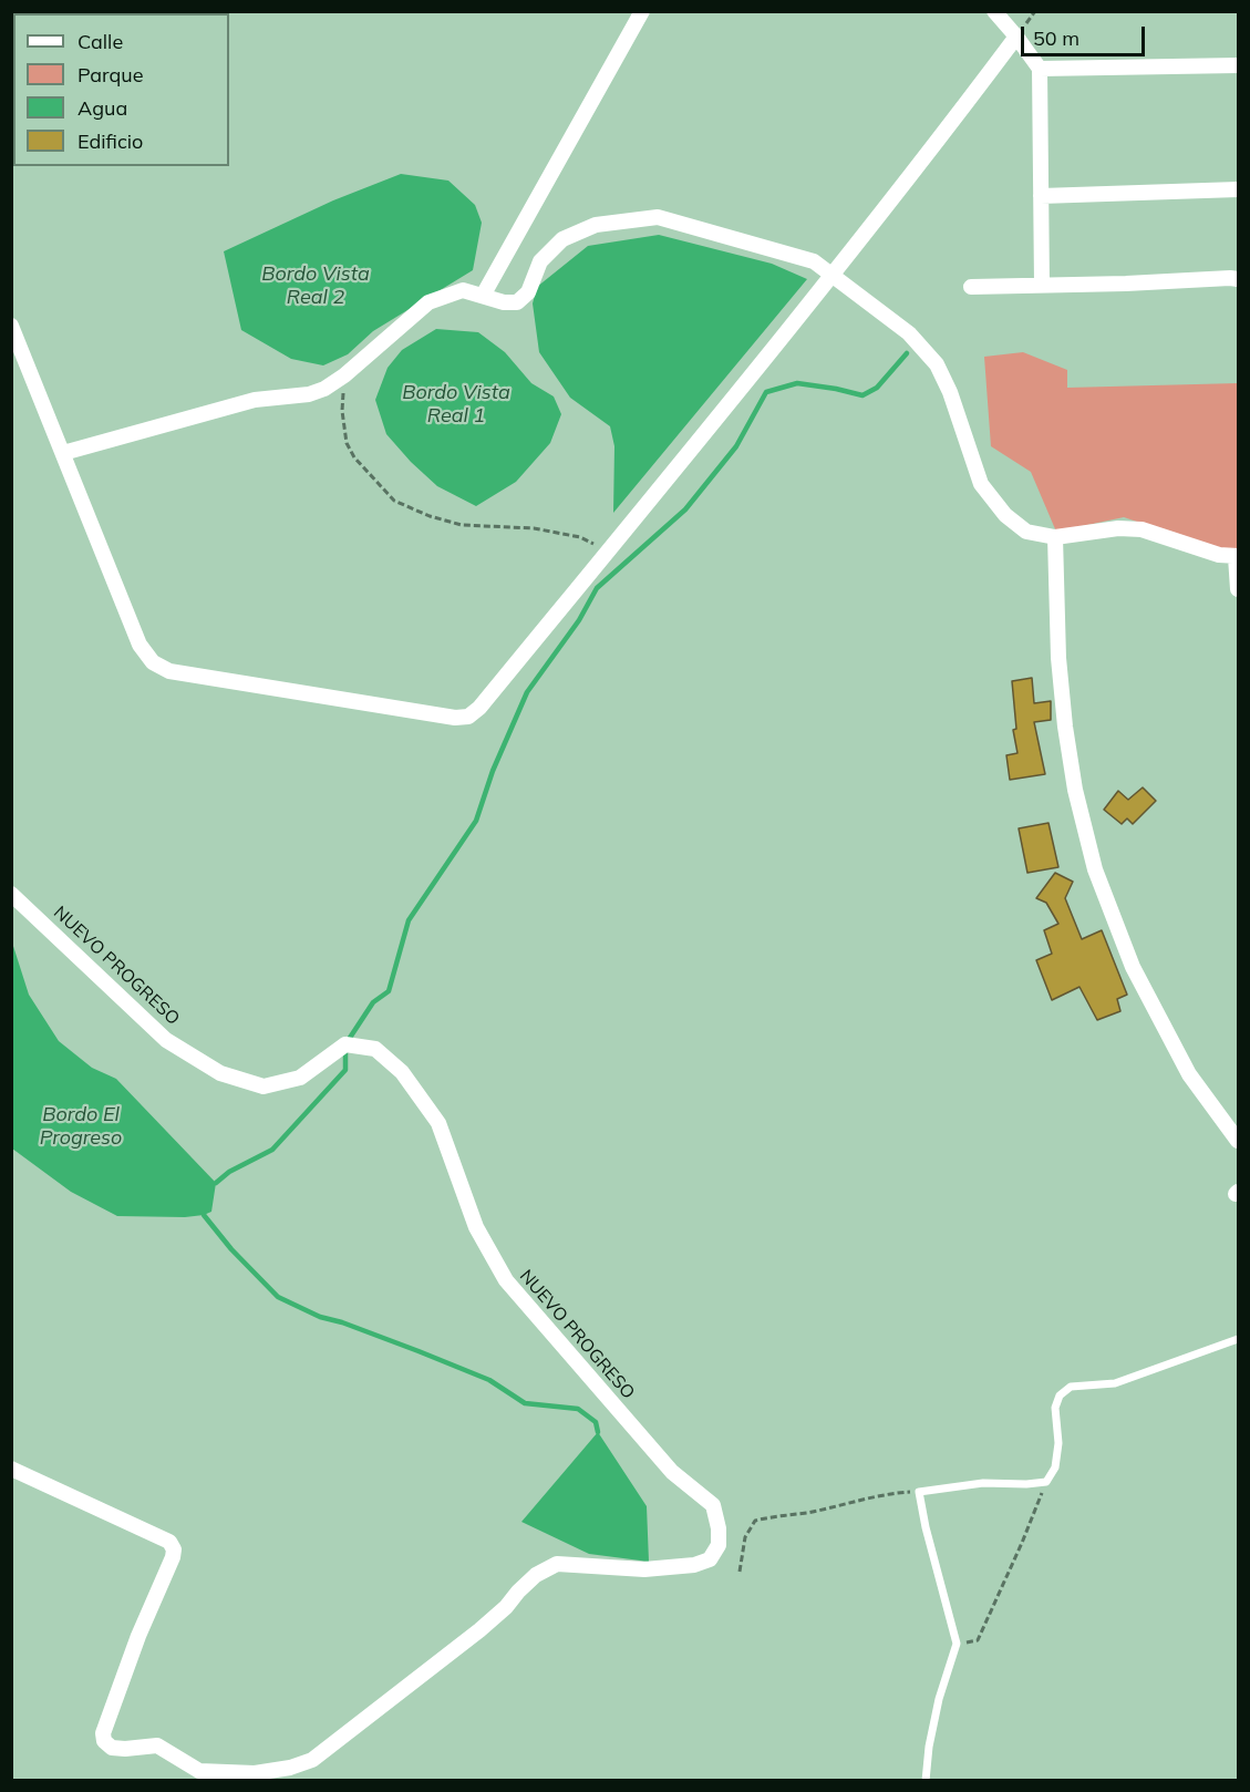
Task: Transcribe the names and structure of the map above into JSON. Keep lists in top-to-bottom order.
{
  "streets": {
    "street": ["NUEVO PROGRESO"]
  },
  "water": ["Bordo Vista Real 2", "Bordo Vista Real 1", "Bordo El Progreso"],
  "legend": [
    "Calle",
    "Parque",
    "Agua",
    "Edificio"
  ],
  "scale_bar": "50 m"
}
